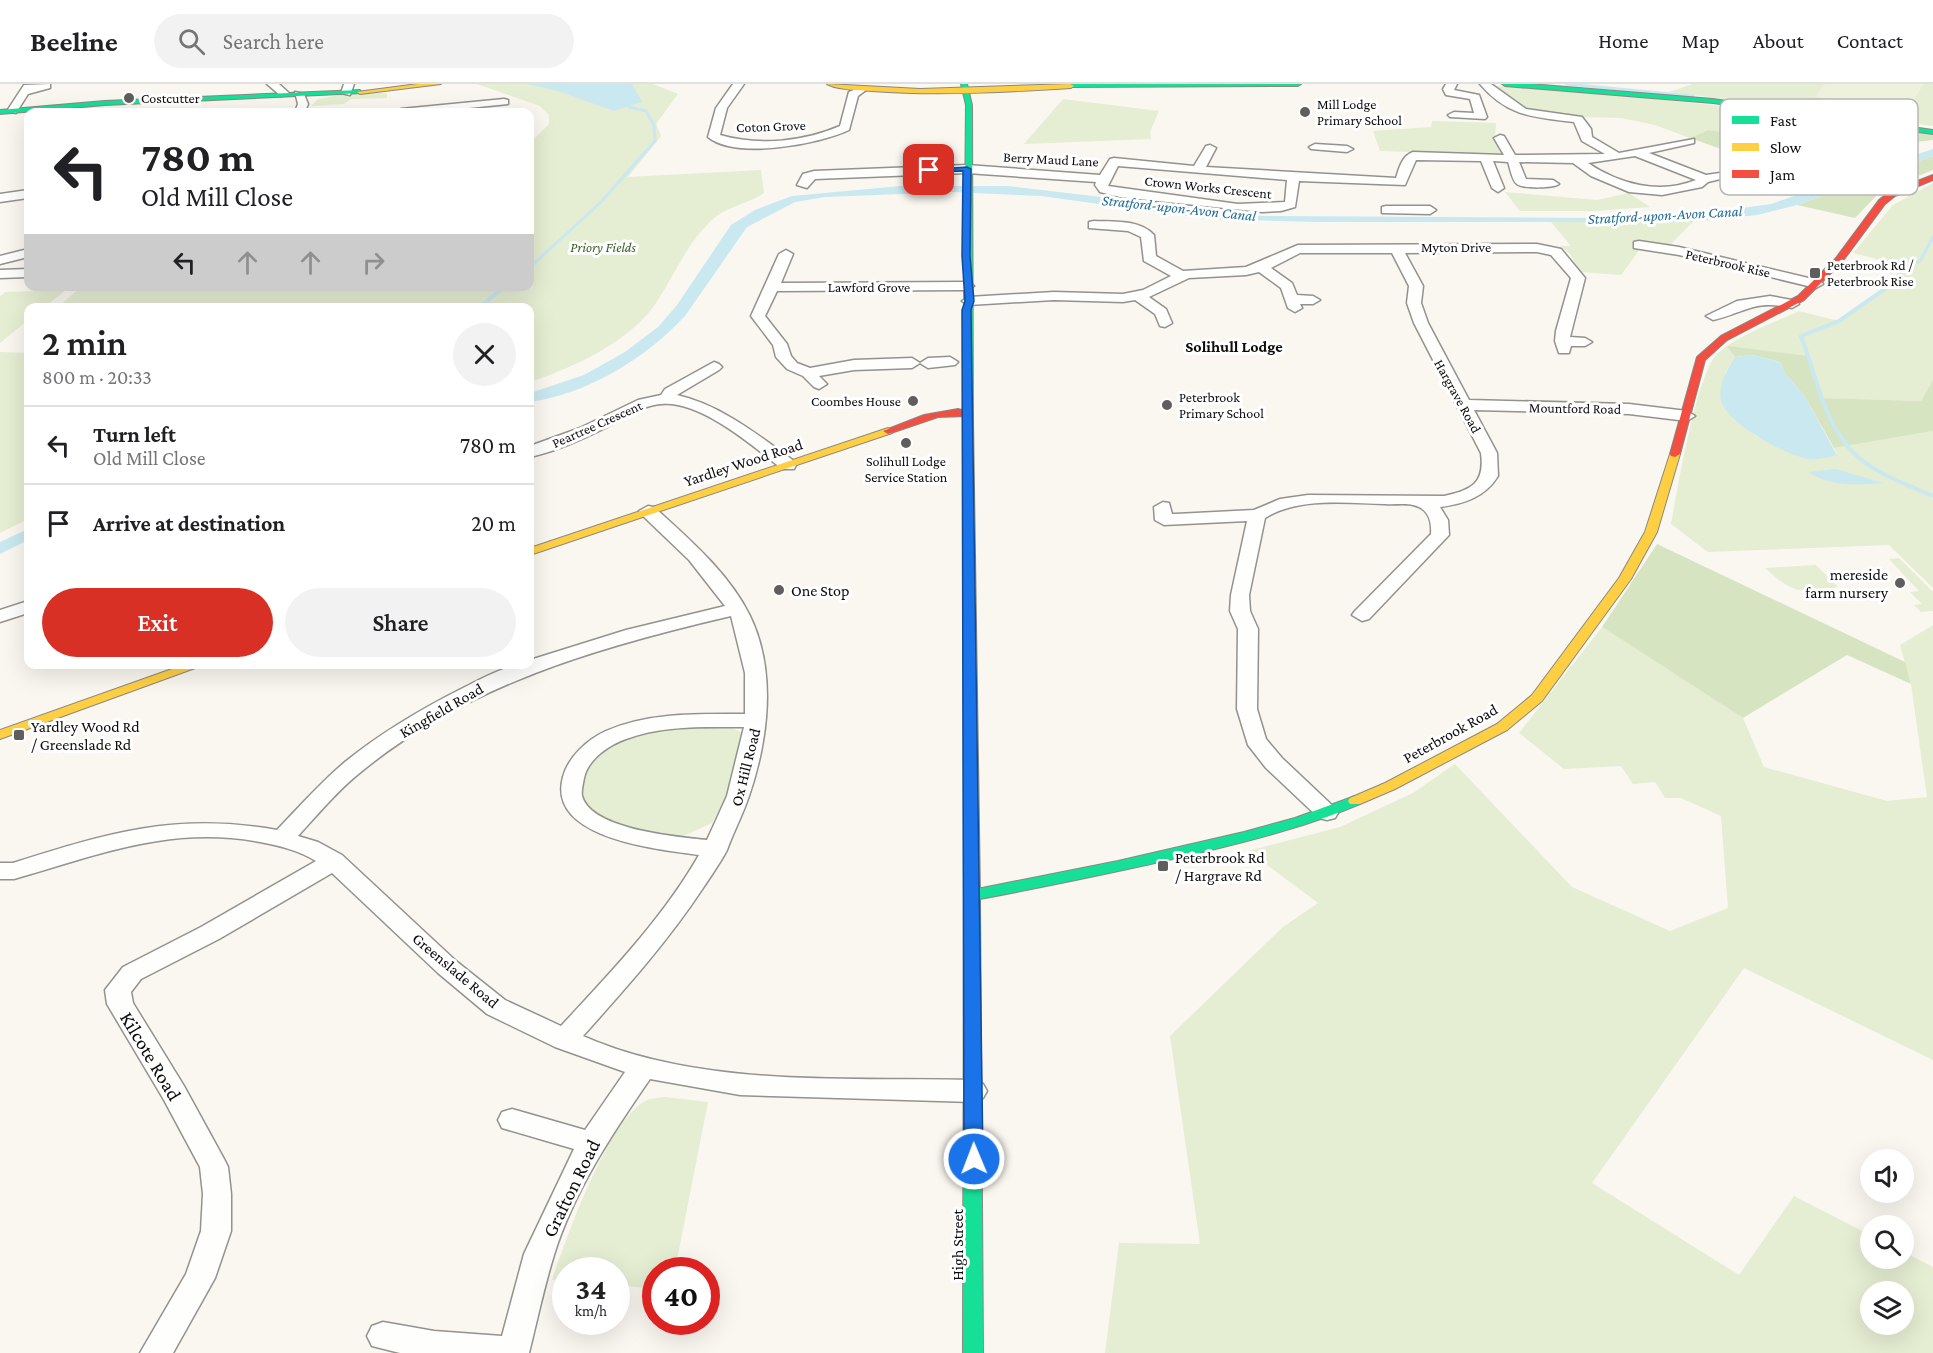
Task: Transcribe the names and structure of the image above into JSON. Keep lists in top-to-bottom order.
{
  "streets": {
    "street": [
      "Coton Grove",
      "Berry Maud Lane",
      "Crown Works Crescent",
      "Myton Drive",
      "Peterbrook Rise",
      "Lawford Grove",
      "Hargrave Road",
      "Mountford Road",
      "Peartree Crescent",
      "Yardley Wood Road",
      "Kingfield Road",
      "Peterbrook Road",
      "Ox Hill Road",
      "Greenslade Road",
      "Kilcote Road",
      "Grafton Road",
      "High Street"
    ]
  },
  "crossings": [
    ["Berry Maud Lane", "Crown Works Crescent"],
    ["Berry Maud Lane", "High Street"],
    ["Myton Drive", "Hargrave Road"],
    ["Myton Drive", "High Street"],
    ["Peterbrook Rise", "Peterbrook Road"],
    ["Lawford Grove", "High Street"],
    ["Hargrave Road", "Mountford Road"],
    ["Mountford Road", "Peterbrook Road"],
    ["Peartree Crescent", "Yardley Wood Road"],
    ["Yardley Wood Road", "Ox Hill Road"],
    ["Yardley Wood Road", "High Street"],
    ["Kingfield Road", "Ox Hill Road"],
    ["Kingfield Road", "Greenslade Road"],
    ["Peterbrook Road", "High Street"],
    ["Ox Hill Road", "Greenslade Road"],
    ["Greenslade Road", "Kilcote Road"],
    ["Greenslade Road", "Grafton Road"],
    ["Greenslade Road", "High Street"]
  ],
  "districts": ["Solihull Lodge"],
  "water": ["Stratford-upon-Avon Canal"],
  "parks": ["Priory Fields"],
  "places": {
    "other": [
      "Costcutter",
      "Mill Lodge Primary School",
      "Coombes House",
      "Peterbrook Primary School",
      "Solihull Lodge Service Station",
      "mereside farm nursery",
      "One Stop"
    ],
    "transit": ["Peterbrook Rd / Peterbrook Rise", "Yardley Wood Rd / Greenslade Rd", "Peterbrook Rd / Hargrave Rd"]
  },
  "legend": ["Fast", "Slow", "Jam"],
  "page": {
    "header": "Beeline",
    "search": "Search here",
    "nav": [
      "Home",
      "Map",
      "About",
      "Contact"
    ],
    "turn": ["780 m", "Old Mill Close"],
    "heading": ["2 min", "800 m · 20:33"],
    "list": [
      {
        "name": "Turn left",
        "note": "Old Mill Close",
        "value": "780 m"
      },
      {
        "name": "Arrive at destination",
        "value": "20 m"
      }
    ],
    "buttons": ["Exit", "Share"],
    "speed": "34 km/h",
    "limit": "40"
  }
}
